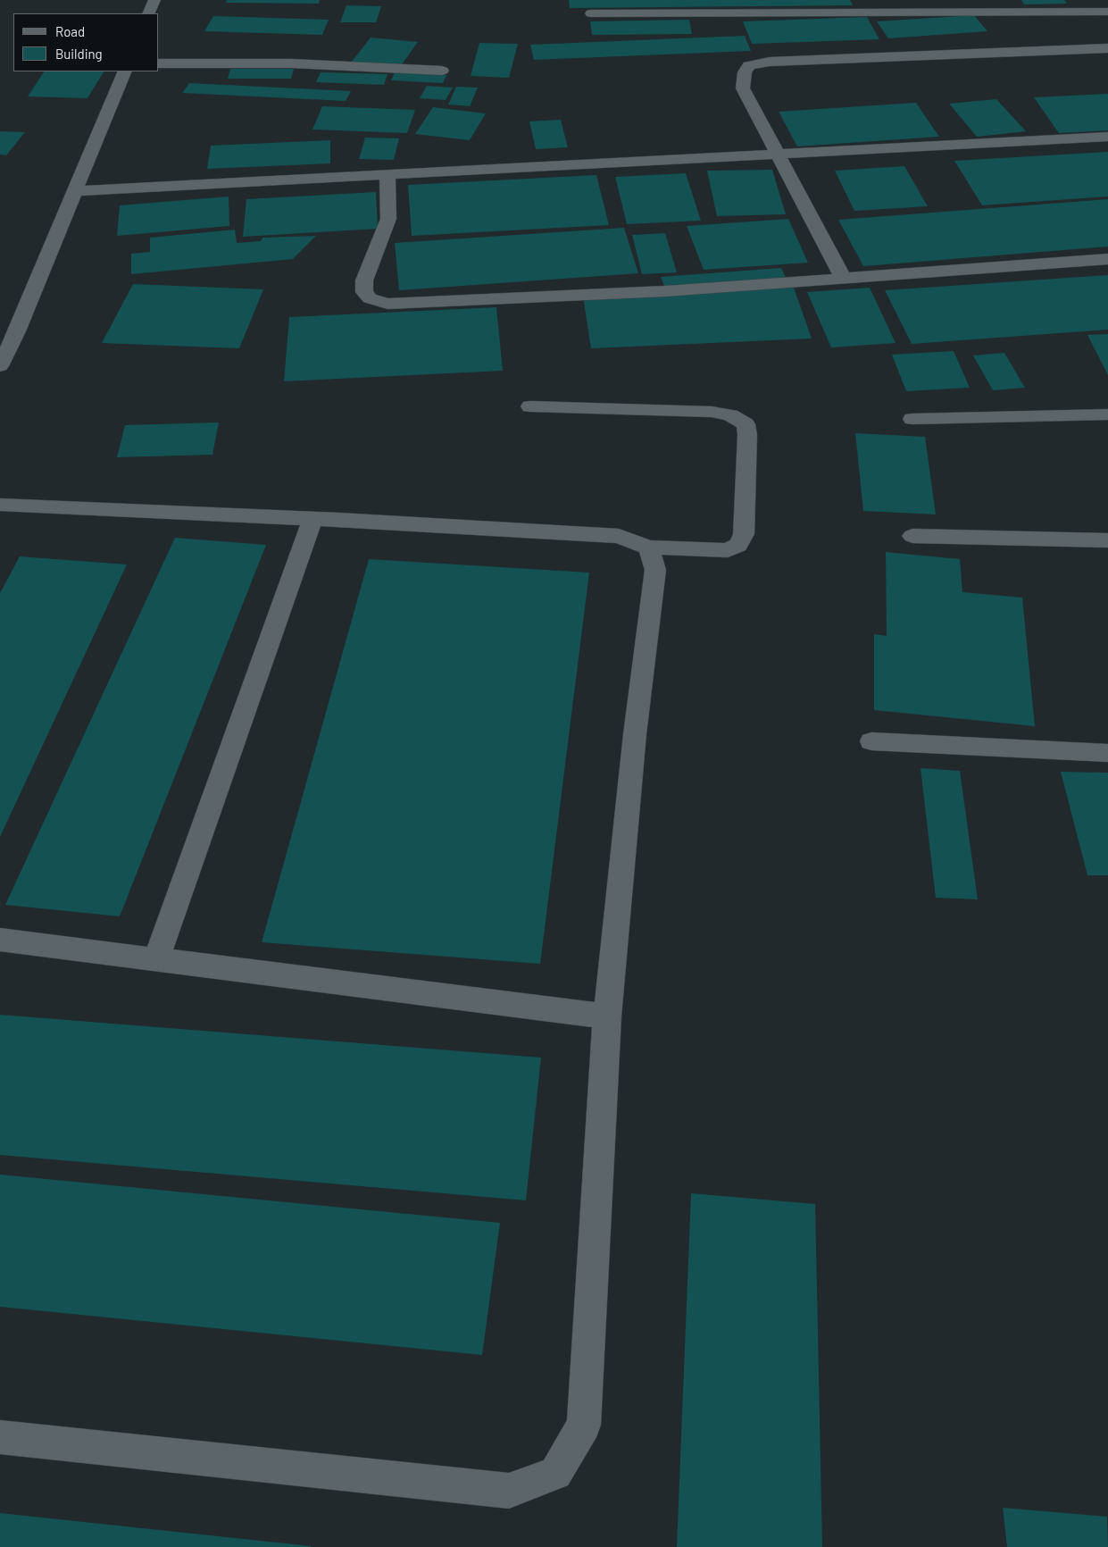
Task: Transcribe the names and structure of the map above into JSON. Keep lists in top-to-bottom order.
{
  "legend": ["Road", "Building"]
}
